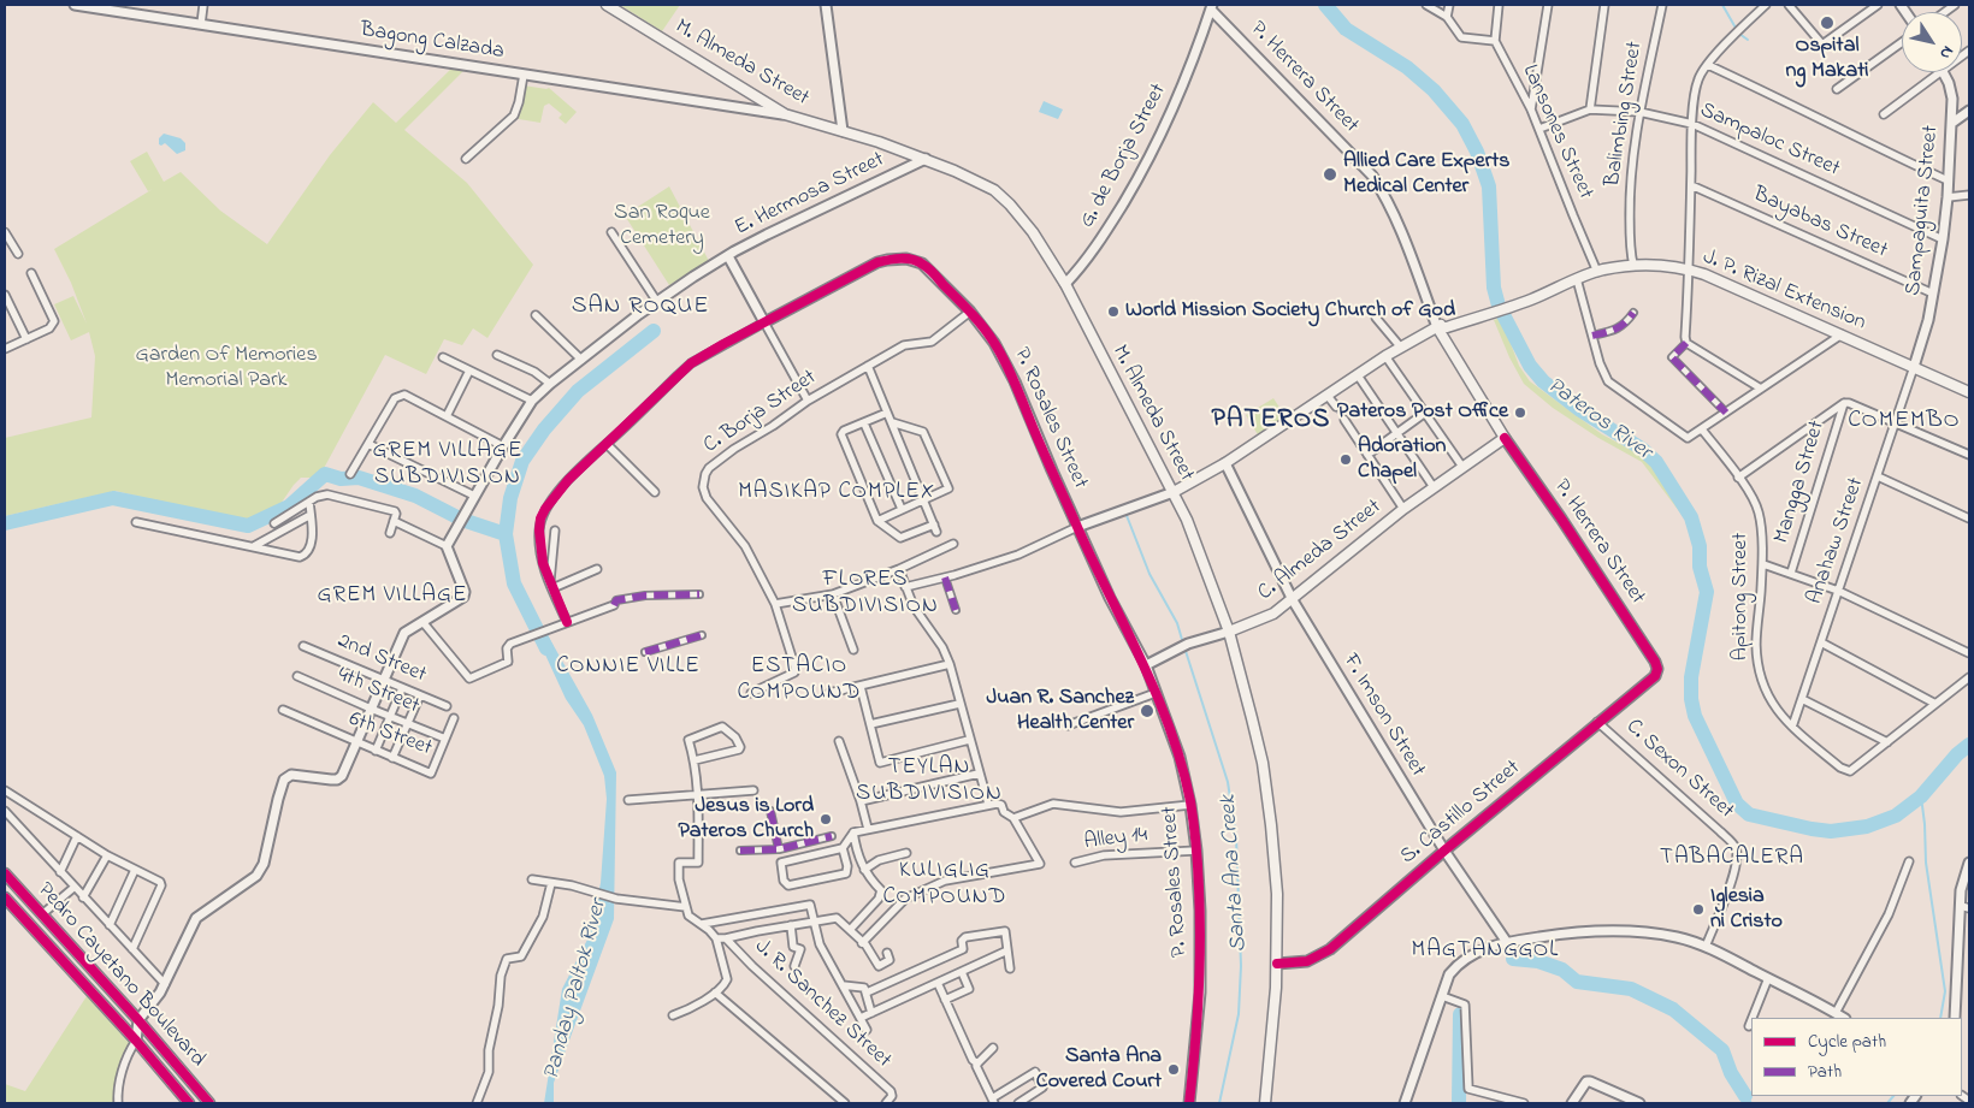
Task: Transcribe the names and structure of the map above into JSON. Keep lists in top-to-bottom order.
{
  "streets": {
    "main road": [
      "M. Almeda Street",
      "P. Herrera Street",
      "J. P. Rizal Extension",
      "C. Almeda Street",
      "Pedro Cayetano Boulevard"
    ],
    "street": [
      "Bagong Calzada",
      "Balimbing Street",
      "Lansones Street",
      "Sampaloc Street",
      "G. de Borja Street",
      "E. Hermosa Street",
      "Sampaguita Street",
      "Bayabas Street",
      "C. Borja Street",
      "P. Rosales Street",
      "Mangga Street",
      "Anahaw Street",
      "Apitong Street",
      "2nd Street",
      "4th Street",
      "F. Imson Street",
      "6th Street",
      "C. Sexon Street",
      "S. Castillo Street",
      "Alley 14",
      "J. R. Sanchez Street"
    ]
  },
  "crossings": [
    ["Bagong Calzada", "M. Almeda Street"],
    ["M. Almeda Street", "G. de Borja Street"],
    ["M. Almeda Street", "E. Hermosa Street"],
    ["M. Almeda Street", "J. P. Rizal Extension"],
    ["M. Almeda Street", "C. Almeda Street"],
    ["M. Almeda Street", "S. Castillo Street"],
    ["P. Herrera Street", "G. de Borja Street"],
    ["P. Herrera Street", "J. P. Rizal Extension"],
    ["P. Herrera Street", "C. Almeda Street"],
    ["P. Herrera Street", "S. Castillo Street"],
    ["Balimbing Street", "Sampaloc Street"],
    ["Balimbing Street", "J. P. Rizal Extension"],
    ["Lansones Street", "Sampaloc Street"],
    ["Lansones Street", "J. P. Rizal Extension"],
    ["Sampaloc Street", "Sampaguita Street"],
    ["Sampaguita Street", "Bayabas Street"],
    ["Sampaguita Street", "J. P. Rizal Extension"],
    ["Sampaguita Street", "Anahaw Street"],
    ["J. P. Rizal Extension", "Anahaw Street"],
    ["J. P. Rizal Extension", "F. Imson Street"],
    ["C. Borja Street", "P. Rosales Street"],
    ["P. Rosales Street", "C. Almeda Street"],
    ["P. Rosales Street", "Alley 14"],
    ["Anahaw Street", "Apitong Street"],
    ["C. Almeda Street", "F. Imson Street"],
    ["4th Street", "6th Street"],
    ["F. Imson Street", "S. Castillo Street"],
    ["C. Sexon Street", "S. Castillo Street"]
  ],
  "districts": [
    "SAN ROQUE",
    "PATEROS",
    "COMEMBO",
    "GREM VILLAGE SUBDIVISION",
    "MASIKAP COMPLEX",
    "FLORES SUBDIVISION",
    "GREM VILLAGE",
    "CONNIE VILLE",
    "ESTACIO COMPOUND",
    "TEYLAN SUBDIVISION",
    "TABACALERA",
    "KULIGLIG COMPOUND",
    "MAGTANGGOL"
  ],
  "water": ["Pateros River", "Santa Ana Creek", "Panday Paltok River"],
  "parks": ["San Roque Cemetery", "Garden Of Memories Memorial Park"],
  "places": [
    "Ospital ng Makati",
    "Allied Care Experts Medical Center",
    "World Mission Society Church of God",
    "Pateros Post Office",
    "Adoration Chapel",
    "Juan R. Sanchez Health Center",
    "Jesus is Lord Pateros Church",
    "Iglesia ni Cristo",
    "Santa Ana Covered Court"
  ],
  "legend": ["Cycle path", "Path"],
  "north": "bottom right"
}
